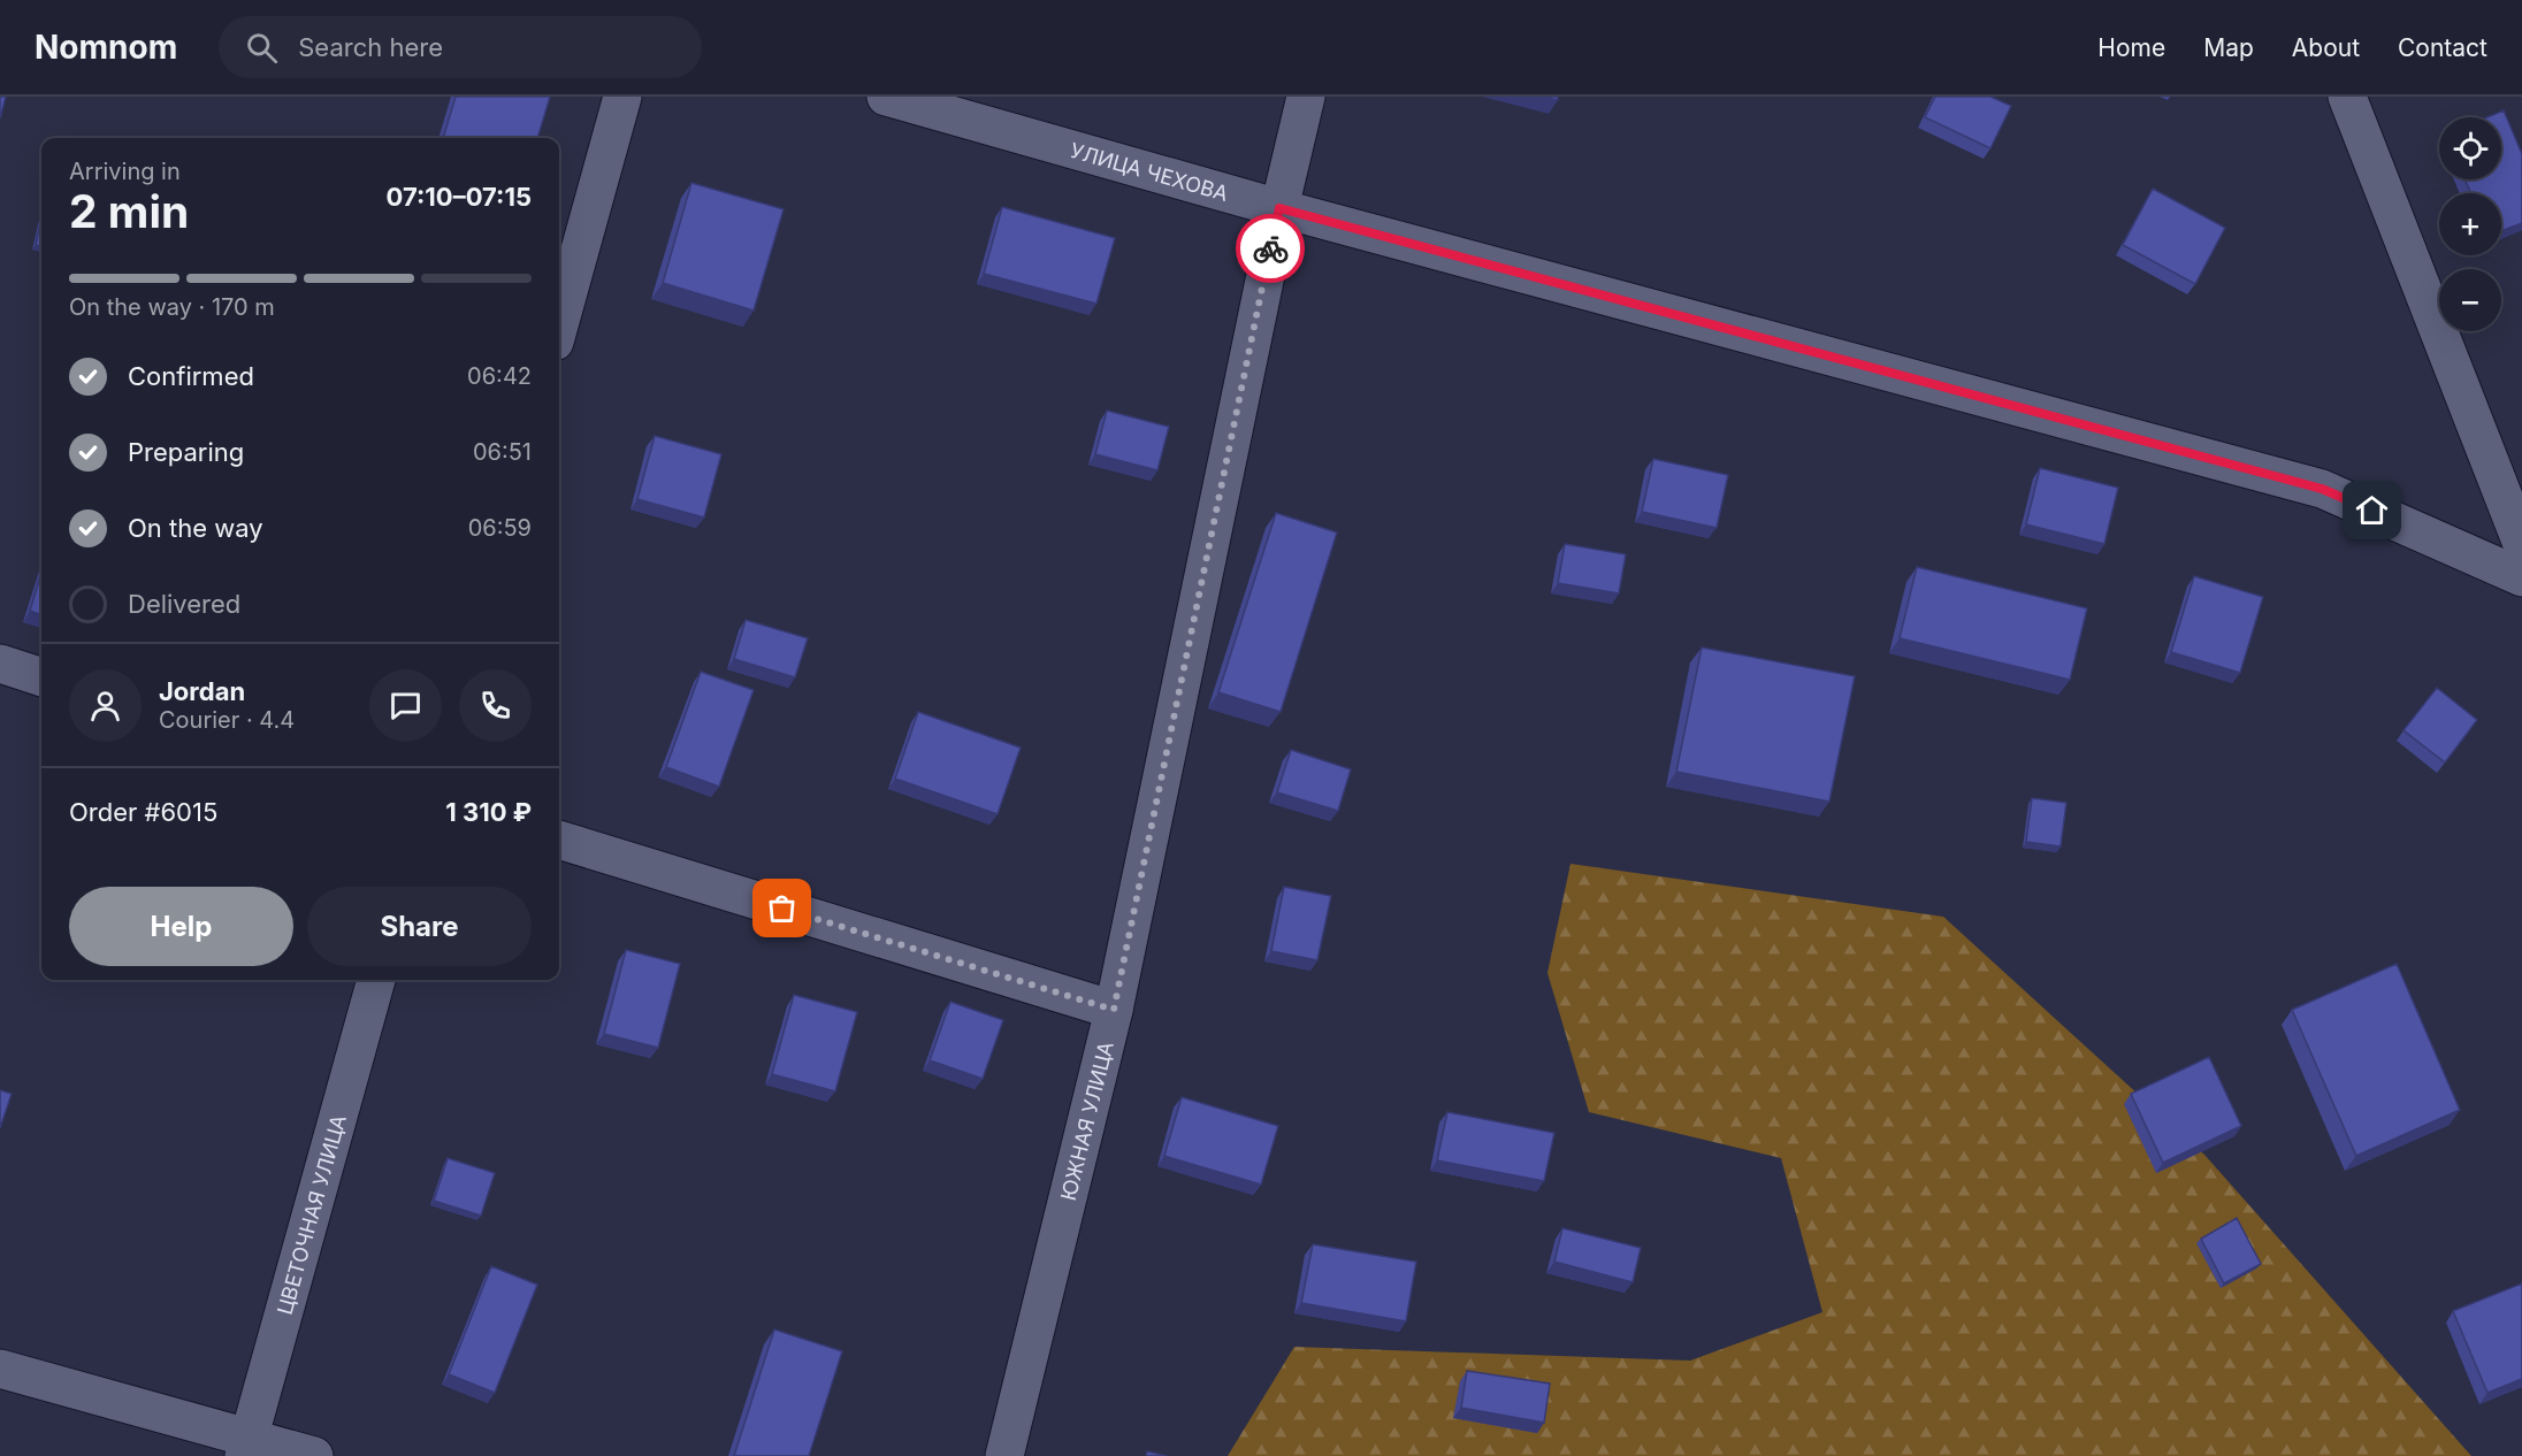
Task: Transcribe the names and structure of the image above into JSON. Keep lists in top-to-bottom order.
{
  "streets": {
    "street": ["УЛИЦА ЧЕХОВА", "ЮЖНАЯ УЛИЦА", "ЦВЕТОЧНАЯ УЛИЦА"]
  },
  "crossings": [
    ["УЛИЦА ЧЕХОВА", "ЮЖНАЯ УЛИЦА"]
  ],
  "page": {
    "header": "Nomnom",
    "search": "Search here",
    "nav": [
      "Home",
      "Map",
      "About",
      "Contact"
    ],
    "map_buttons": ["+", "−"],
    "heading": ["2 min", "Arriving in", "07:10–07:15"],
    "panel": [
      "Jordan",
      "Courier · 4.4",
      "Order #6015",
      "1 310 ₽"
    ],
    "bar": "On the way · 170 m",
    "list": [
      ["Confirmed", "06:42"],
      ["Preparing", "06:51"],
      ["On the way", "06:59"],
      "Delivered"
    ],
    "buttons": ["Help", "Share"]
  }
}
